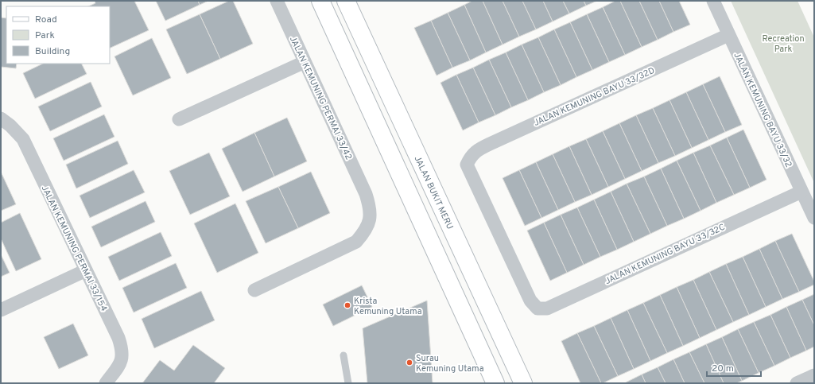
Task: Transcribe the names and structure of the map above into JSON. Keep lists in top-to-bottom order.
{
  "streets": {
    "main road": ["JALAN BUKIT MERU"],
    "street": [
      "JALAN KEMUNING BAYU 33/32D",
      "JALAN KEMUNING PERMAI 33/42",
      "JALAN KEMUNING BAYU 33/32",
      "JALAN KEMUNING PERMAI 33/154",
      "JALAN KEMUNING BAYU 33/32C"
    ]
  },
  "crossings": [
    ["JALAN KEMUNING BAYU 33/32D", "JALAN KEMUNING BAYU 33/32"],
    ["JALAN KEMUNING BAYU 33/32D", "JALAN KEMUNING BAYU 33/32C"],
    ["JALAN KEMUNING BAYU 33/32", "JALAN KEMUNING BAYU 33/32C"]
  ],
  "parks": ["Recreation Park"],
  "places": ["Krista Kemuning Utama", "Surau Kemuning Utama"],
  "legend": ["Road", "Park", "Building"],
  "scale_bar": "20 m"
}
